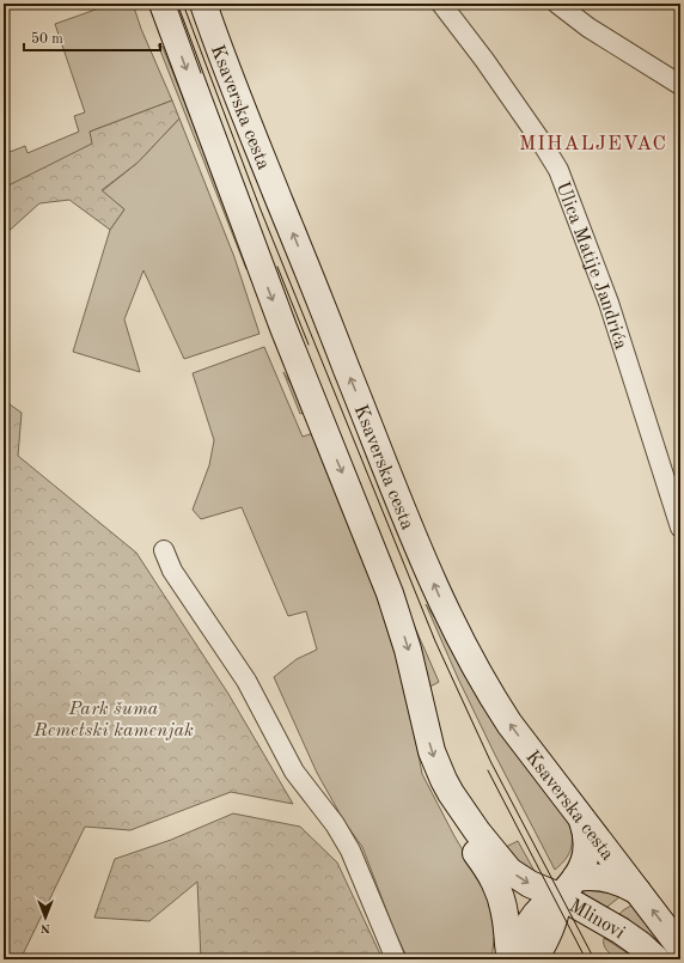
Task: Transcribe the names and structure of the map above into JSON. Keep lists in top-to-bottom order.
{
  "streets": {
    "main road": ["Ksaverska cesta", "Mlinovi"],
    "street": ["Ulica Matije Jandrića"]
  },
  "crossings": [
    ["Ksaverska cesta", "Mlinovi"]
  ],
  "districts": ["MIHALJEVAC"],
  "parks": ["Park šuma Remetski kamenjak"],
  "scale_bar": "50 m",
  "north": "bottom"
}
